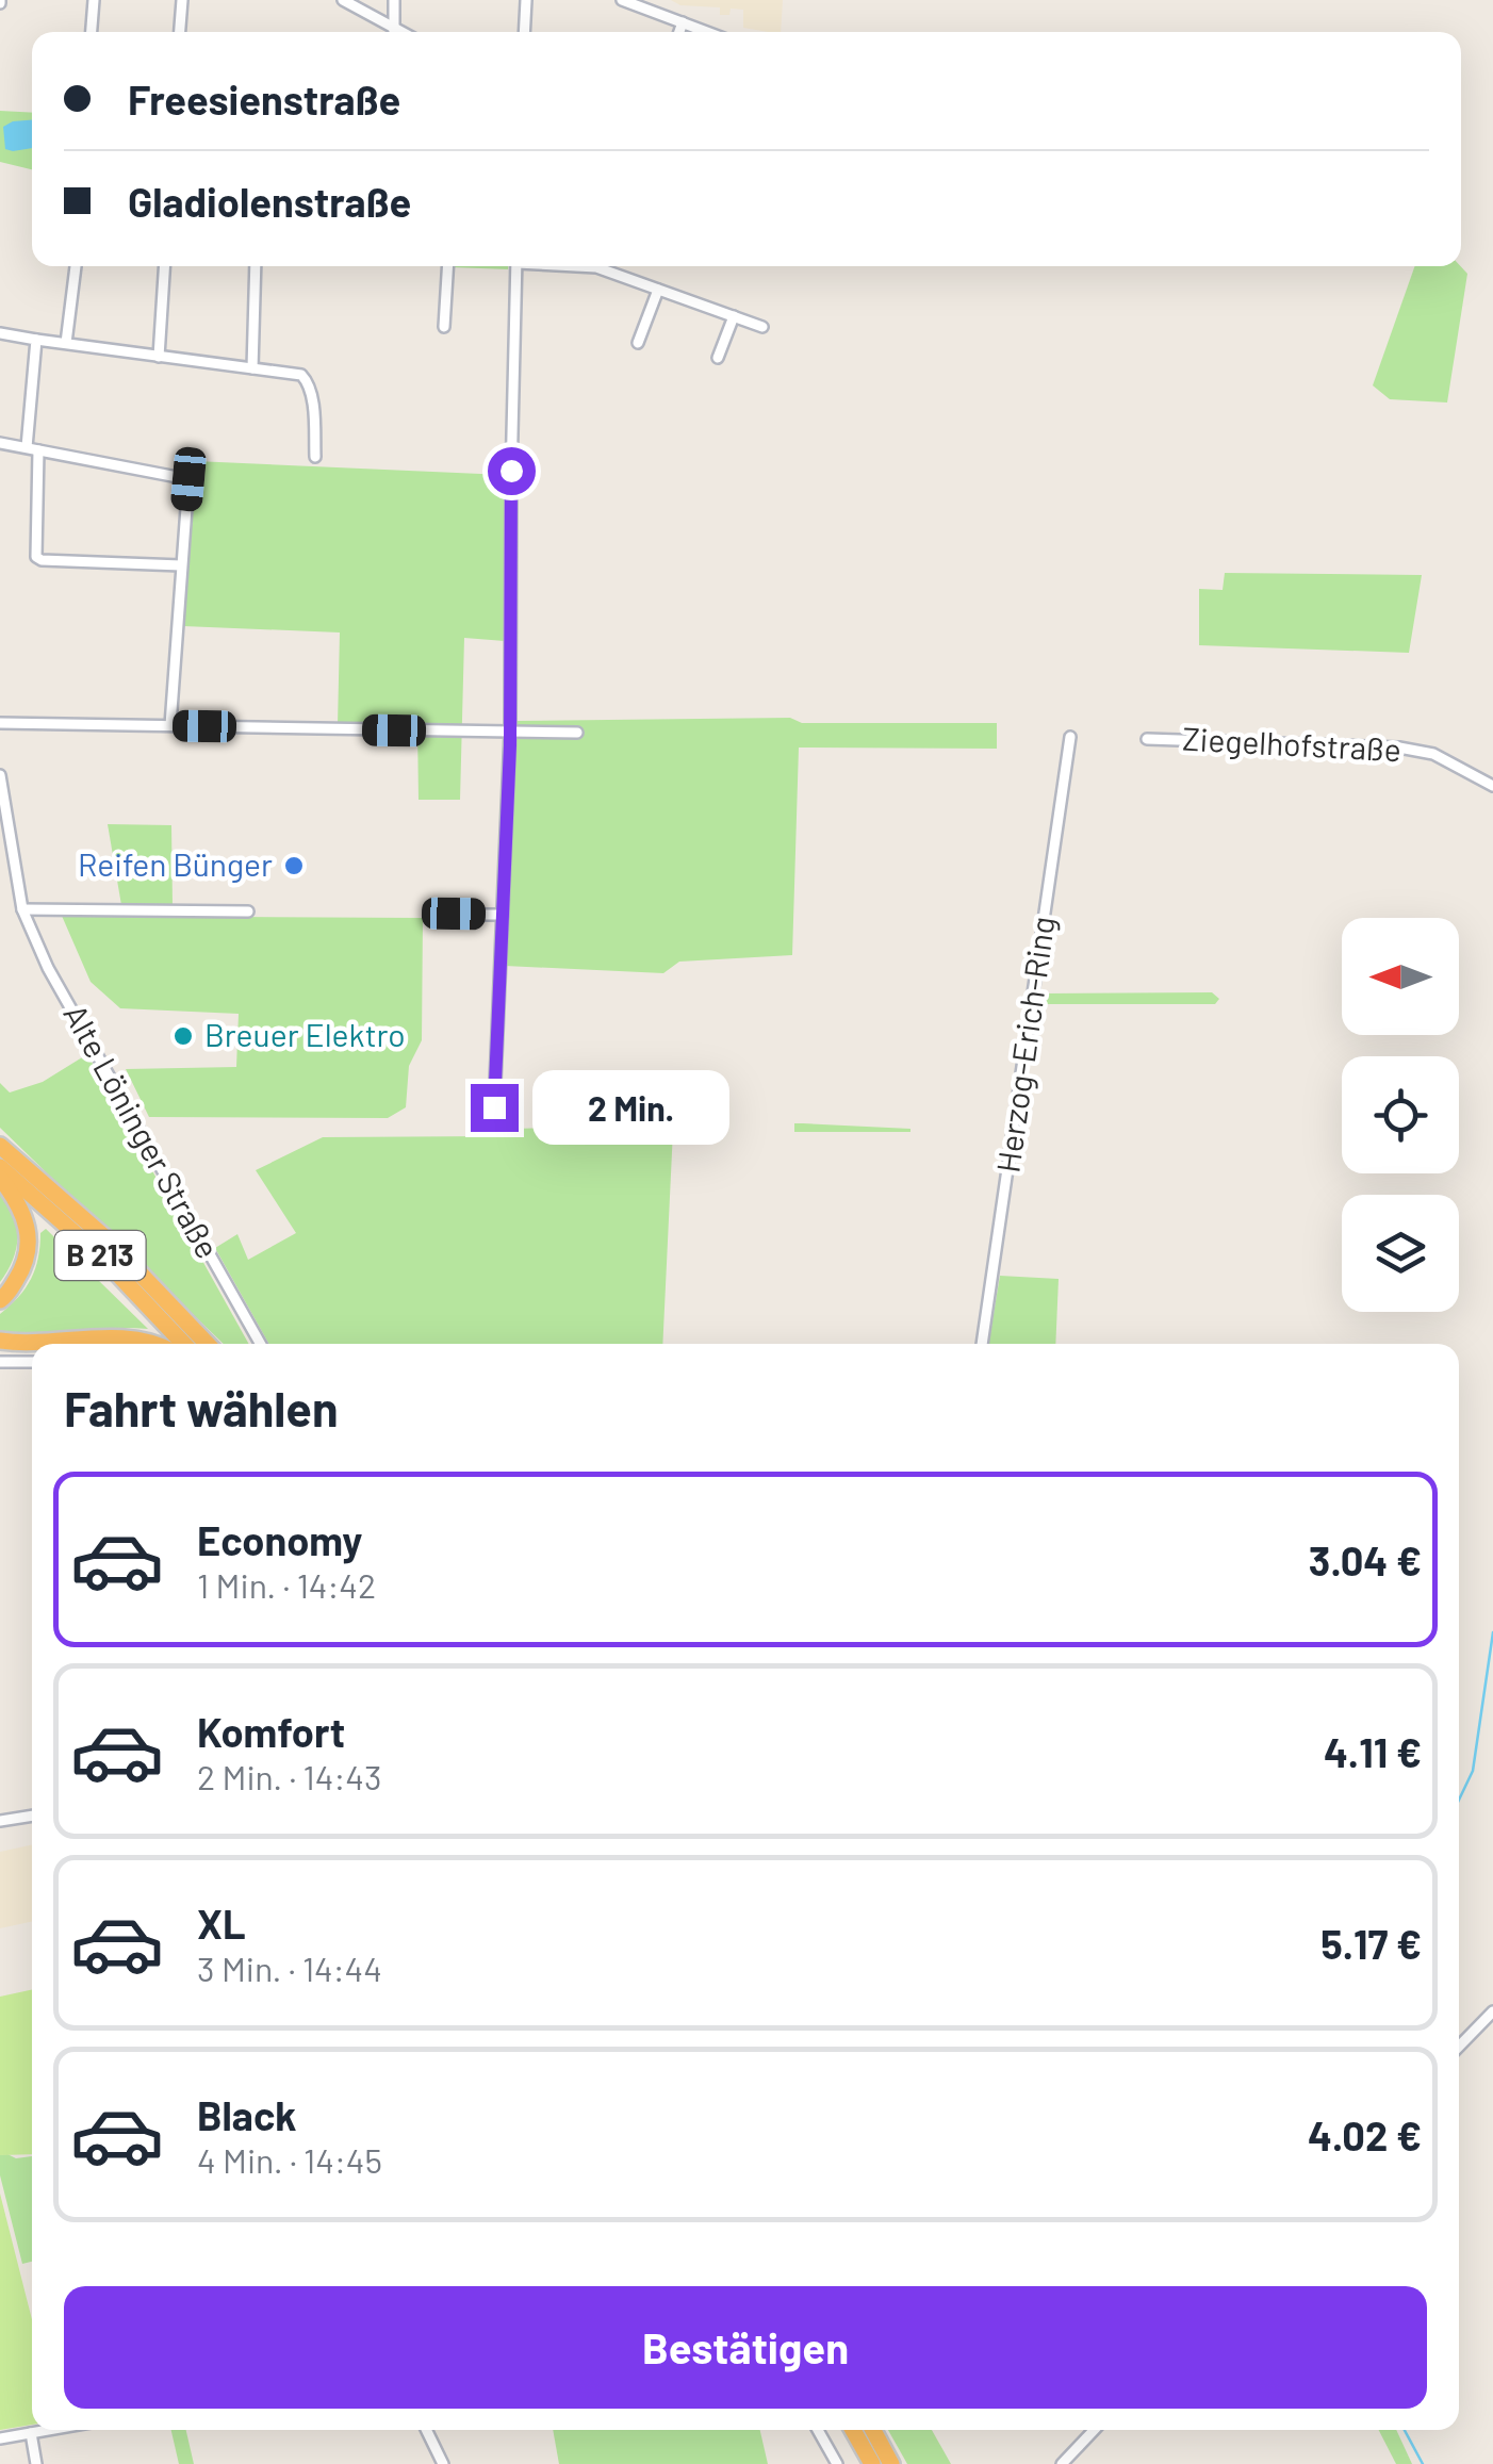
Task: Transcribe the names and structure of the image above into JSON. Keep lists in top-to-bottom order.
{
  "streets": {
    "highway": ["B 213"],
    "street": ["Ziegelhofstraße", "Herzog-Erich-Ring", "Alte Löninger Straße"]
  },
  "places": ["Reifen Bünger", "Breuer Elektro"],
  "north": "left",
  "page": {
    "banner": ["Freesienstraße", "Gladiolenstraße"],
    "bubble": "2 Min.",
    "heading": "Fahrt wählen",
    "list": [
      {
        "name": "Economy",
        "note": "1 Min. · 14:42",
        "value": "3.04 €"
      },
      {
        "name": "Komfort",
        "note": "2 Min. · 14:43",
        "value": "4.11 €"
      },
      {
        "name": "XL",
        "note": "3 Min. · 14:44",
        "value": "5.17 €"
      },
      {
        "name": "Black",
        "note": "4 Min. · 14:45",
        "value": "4.02 €"
      }
    ],
    "buttons": "Bestätigen"
  }
}
